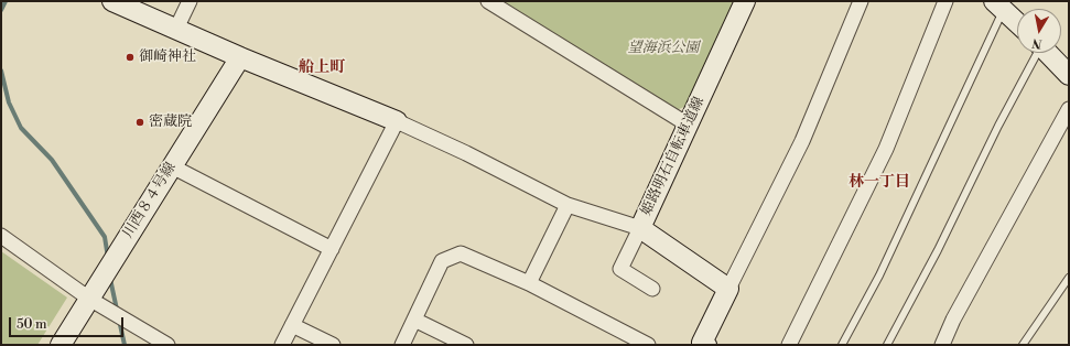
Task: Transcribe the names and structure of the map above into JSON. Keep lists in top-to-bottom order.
{
  "streets": {
    "street": ["姫路明石自転車道線", "川西８４号線"]
  },
  "districts": ["船上町", "林一丁目"],
  "parks": ["望海浜公園"],
  "places": ["御崎神社", "密蔵院"],
  "scale_bar": "50 m",
  "north": "bottom"
}
